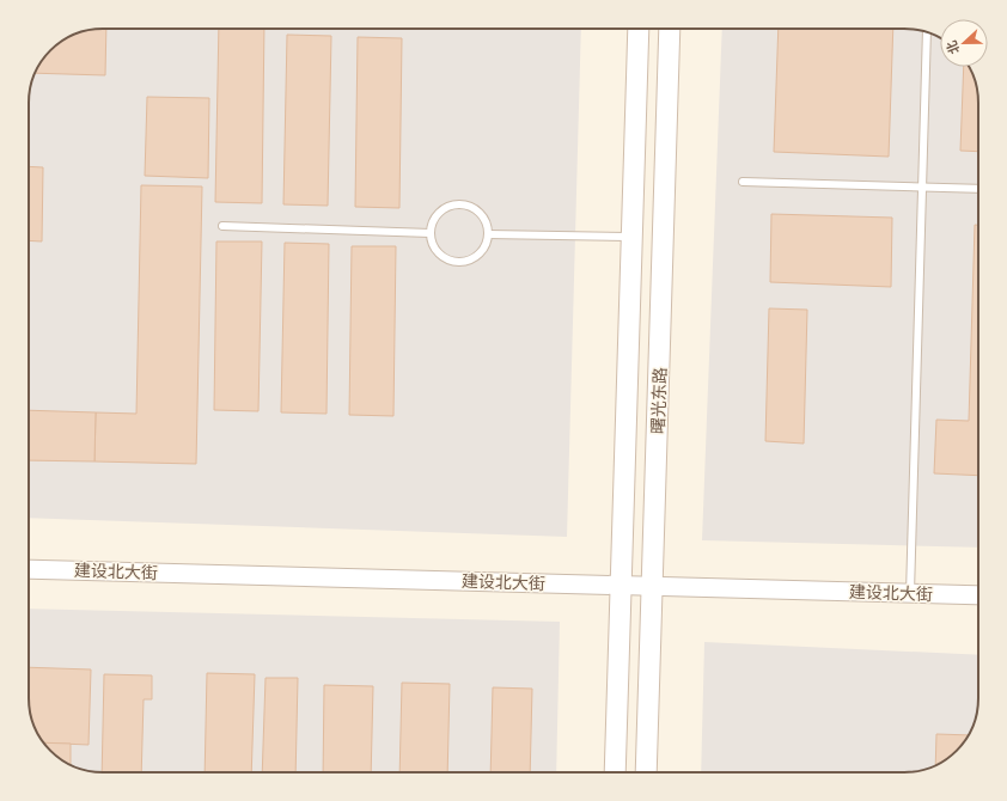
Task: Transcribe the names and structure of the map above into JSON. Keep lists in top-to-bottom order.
{
  "streets": {
    "main road": ["曙光东路"],
    "street": ["建设北大街"]
  },
  "crossings": [
    ["曙光东路", "建设北大街"]
  ],
  "north": "left"
}
